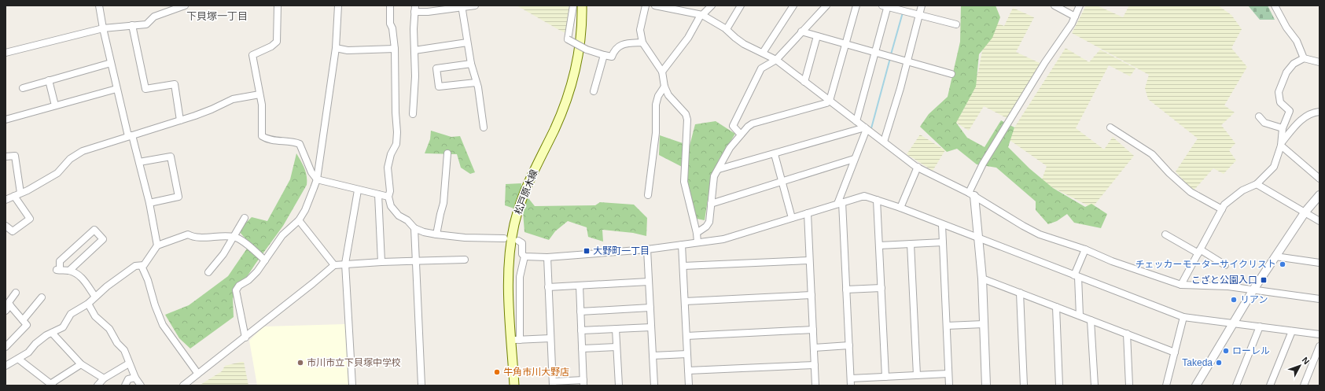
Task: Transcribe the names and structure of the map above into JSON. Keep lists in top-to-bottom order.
{
  "streets": {
    "main road": ["松戸原木線"]
  },
  "districts": ["下貝塚一丁目"],
  "places": {
    "transit": ["大野町一丁目", "こざと公園入口"],
    "other": [
      "チェッカーモーターサイクリスト",
      "リアン",
      "ローレル",
      "市川市立下貝塚中学校",
      "Takeda",
      "牛角市川大野店"
    ]
  },
  "north": "top right"
}
